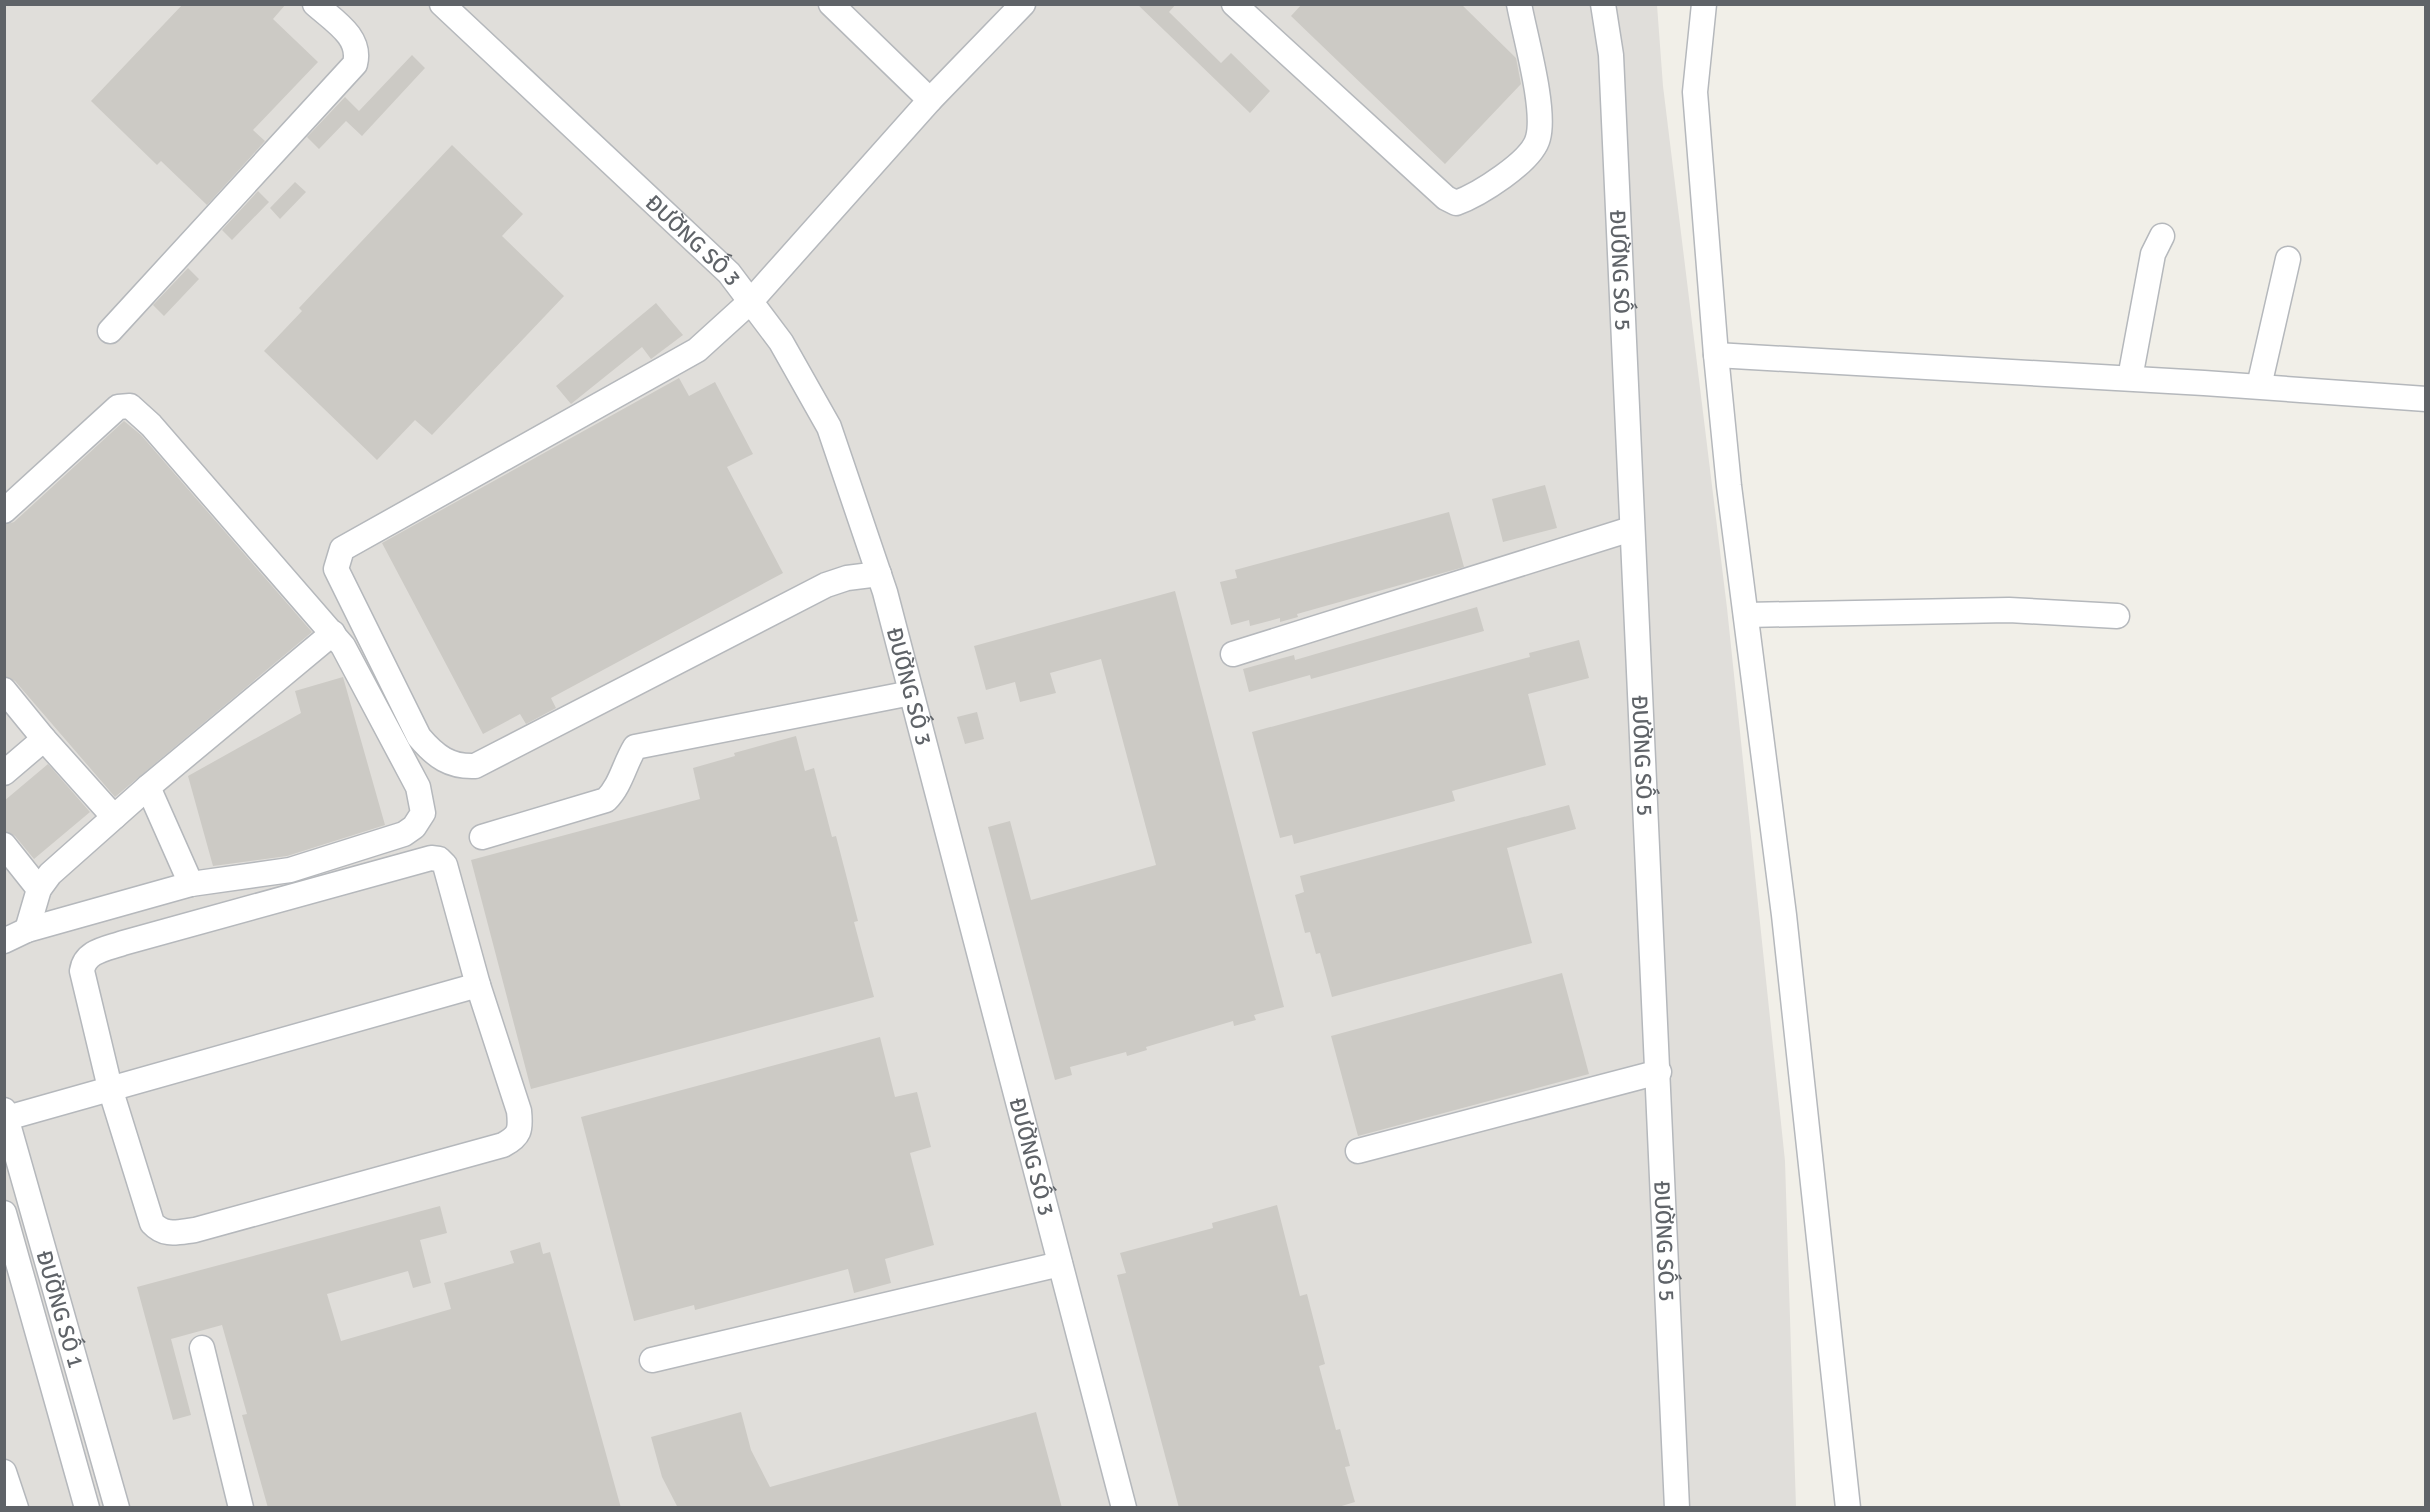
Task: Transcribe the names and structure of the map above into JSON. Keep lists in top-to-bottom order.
{
  "streets": {
    "street": ["ĐƯỜNG SỐ 3", "ĐƯỜNG SỐ 5", "ĐƯỜNG SỐ 1"]
  }
}
